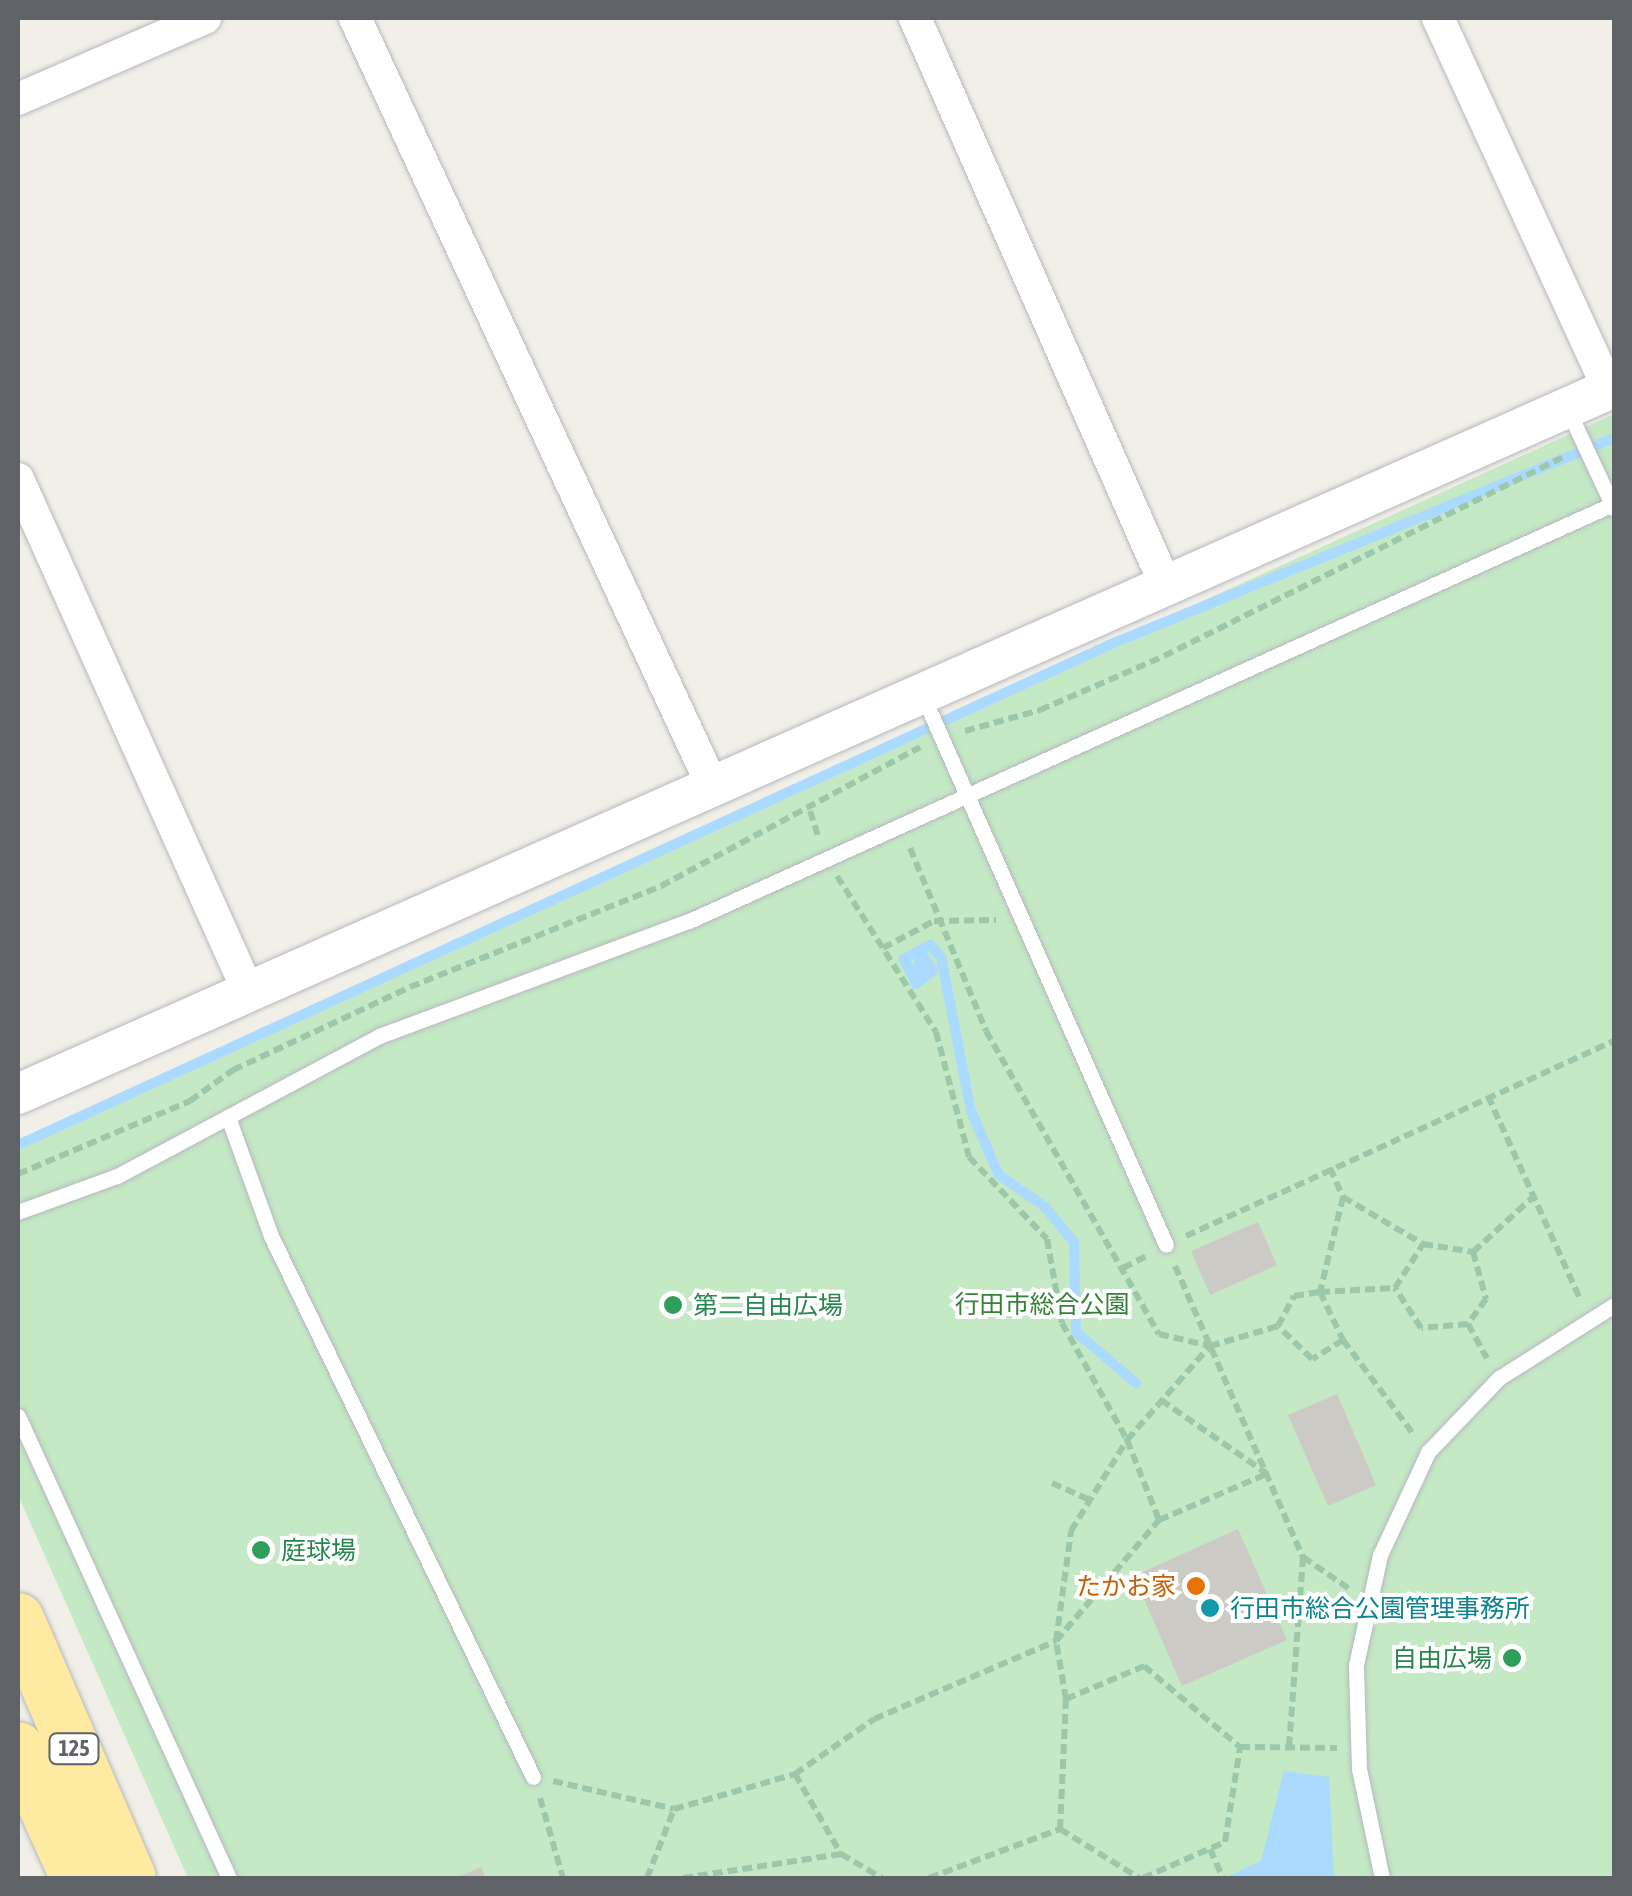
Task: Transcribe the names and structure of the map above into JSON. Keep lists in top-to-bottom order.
{
  "streets": {
    "highway": ["125"]
  },
  "parks": ["行田市総合公園"],
  "places": [
    "第二自由広場",
    "庭球場",
    "たかお家",
    "行田市総合公園管理事務所",
    "自由広場"
  ]
}
